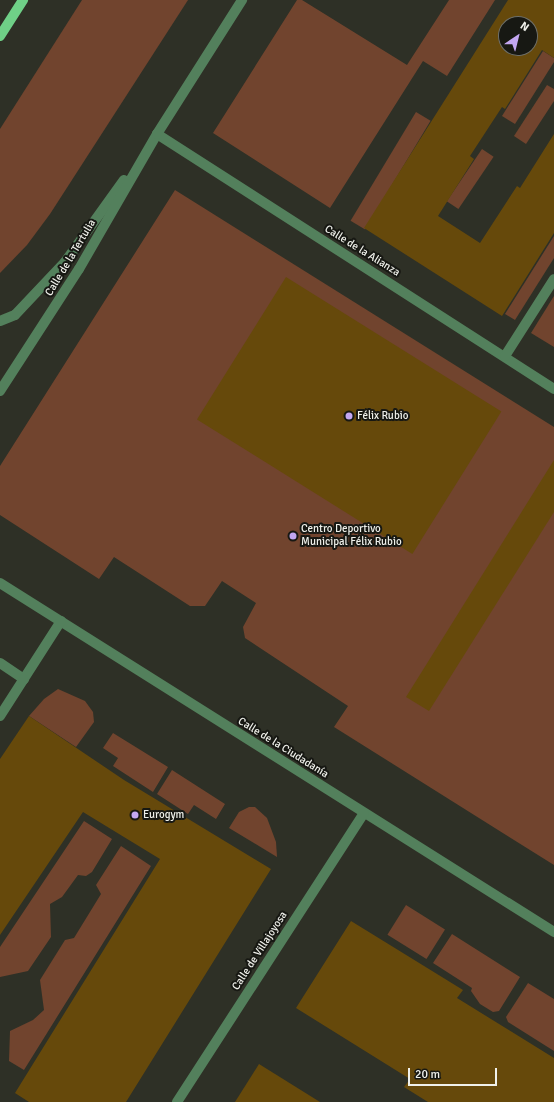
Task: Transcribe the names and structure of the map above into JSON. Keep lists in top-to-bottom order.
{
  "streets": {
    "street": [
      "Calle de la Alianza",
      "Calle de la Tertulia",
      "Calle de la Ciudadanía",
      "Calle de Villajoyosa"
    ]
  },
  "crossings": [
    ["Calle de la Alianza", "Calle de la Tertulia"],
    ["Calle de la Ciudadanía", "Calle de Villajoyosa"]
  ],
  "places": ["Félix Rubio", "Centro Deportivo Municipal Félix Rubio", "Eurogym"],
  "scale_bar": "20 m",
  "north": "top right"
}
